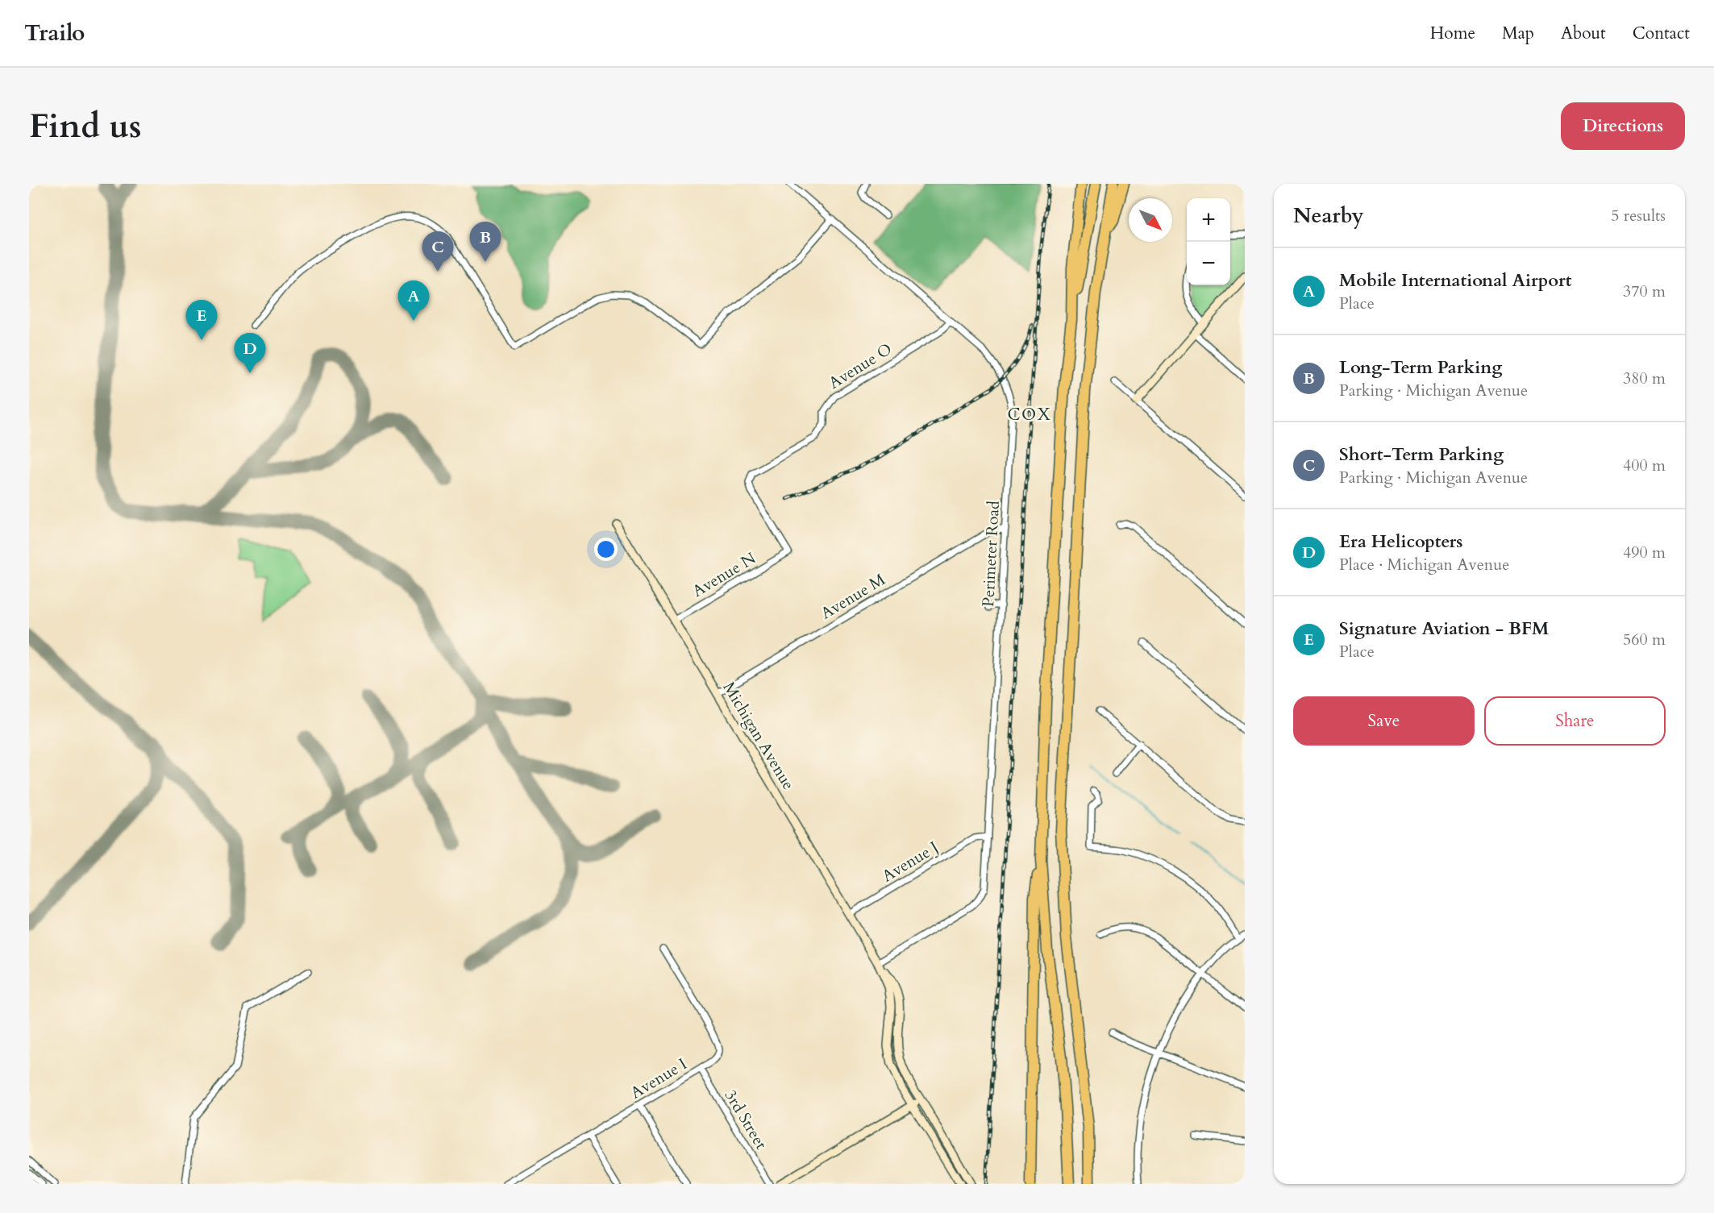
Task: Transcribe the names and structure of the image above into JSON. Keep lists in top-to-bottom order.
{
  "streets": {
    "street": [
      "Avenue O",
      "Perimeter Road",
      "Avenue N",
      "Avenue M",
      "Michigan Avenue",
      "Avenue J",
      "Avenue I",
      "3rd Street"
    ]
  },
  "crossings": [
    ["Avenue O", "Perimeter Road"],
    ["Avenue O", "Avenue N"],
    ["Perimeter Road", "Avenue M"],
    ["Perimeter Road", "Michigan Avenue"],
    ["Perimeter Road", "Avenue J"],
    ["Avenue N", "Michigan Avenue"],
    ["Avenue M", "Michigan Avenue"],
    ["Michigan Avenue", "Avenue J"],
    ["Avenue I", "3rd Street"]
  ],
  "districts": ["COX"],
  "north": "bottom right",
  "page": {
    "header": "Trailo",
    "nav": [
      "Home",
      "Map",
      "About",
      "Contact"
    ],
    "buttons": [
      "Directions",
      ["Save", "Share"]
    ],
    "title": "Find us",
    "heading": ["Nearby", "5 results"],
    "map_buttons": ["+", "−"],
    "pins": [
      "B",
      "C",
      "A",
      "E",
      "D"
    ],
    "list": [
      {
        "mark": "A",
        "name": "Mobile International Airport",
        "note": "Place",
        "value": "370 m"
      },
      {
        "mark": "B",
        "name": "Long-Term Parking",
        "note": "Parking · Michigan Avenue",
        "value": "380 m"
      },
      {
        "mark": "C",
        "name": "Short-Term Parking",
        "note": "Parking · Michigan Avenue",
        "value": "400 m"
      },
      {
        "mark": "D",
        "name": "Era Helicopters",
        "note": "Place · Michigan Avenue",
        "value": "490 m"
      },
      {
        "mark": "E",
        "name": "Signature Aviation - BFM",
        "note": "Place",
        "value": "560 m"
      }
    ]
  }
}
